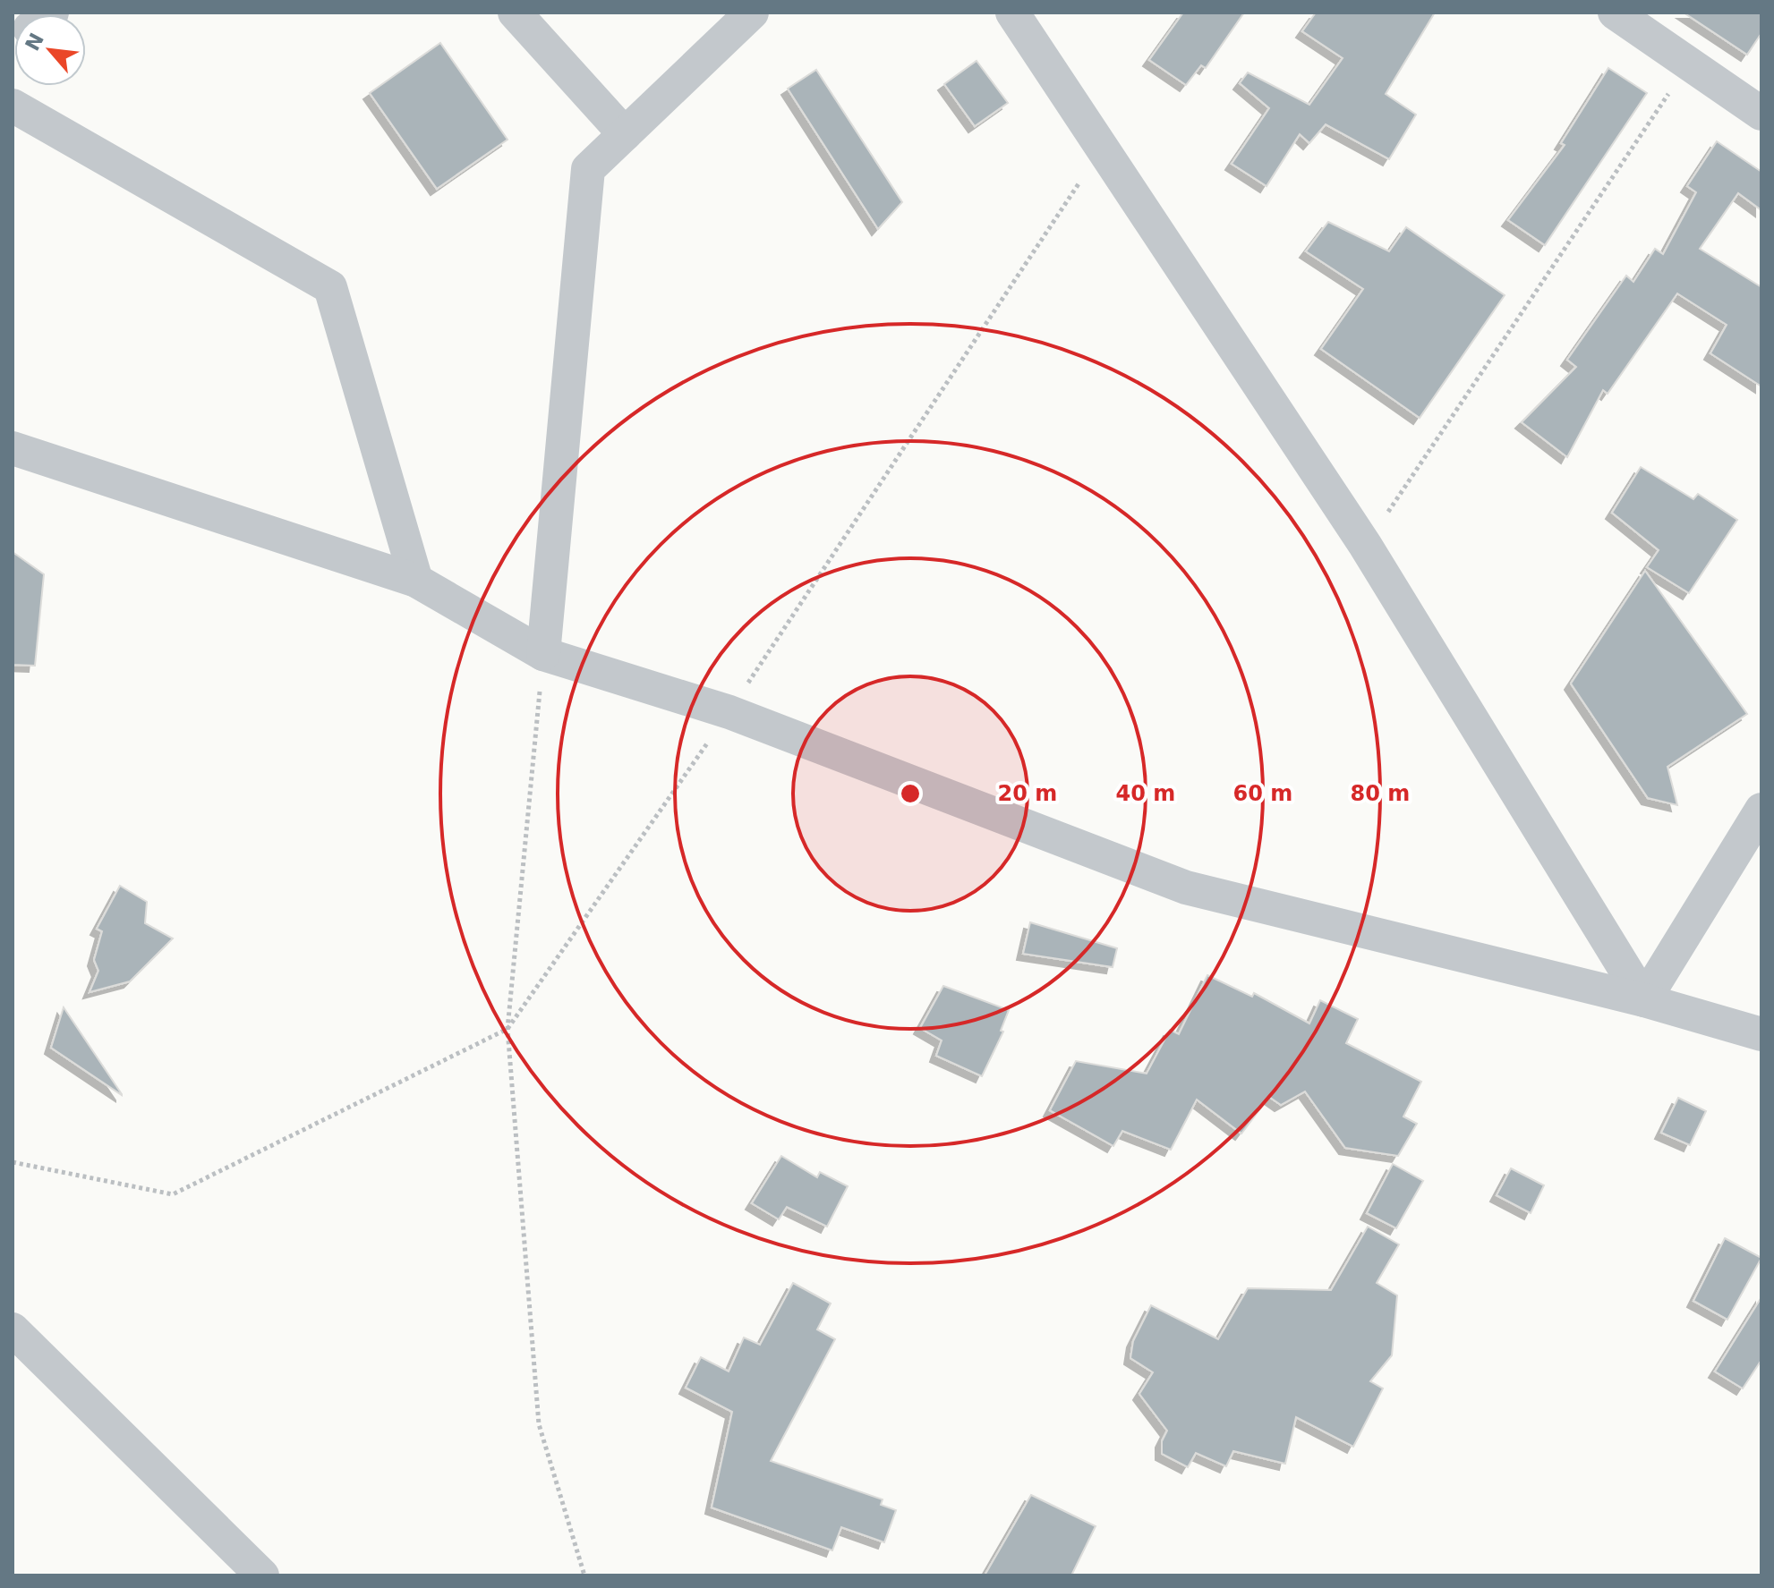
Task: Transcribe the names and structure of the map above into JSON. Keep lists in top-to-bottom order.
{
  "north": "top left",
  "rings": [
    "20 m",
    "40 m",
    "60 m",
    "80 m"
  ]
}
